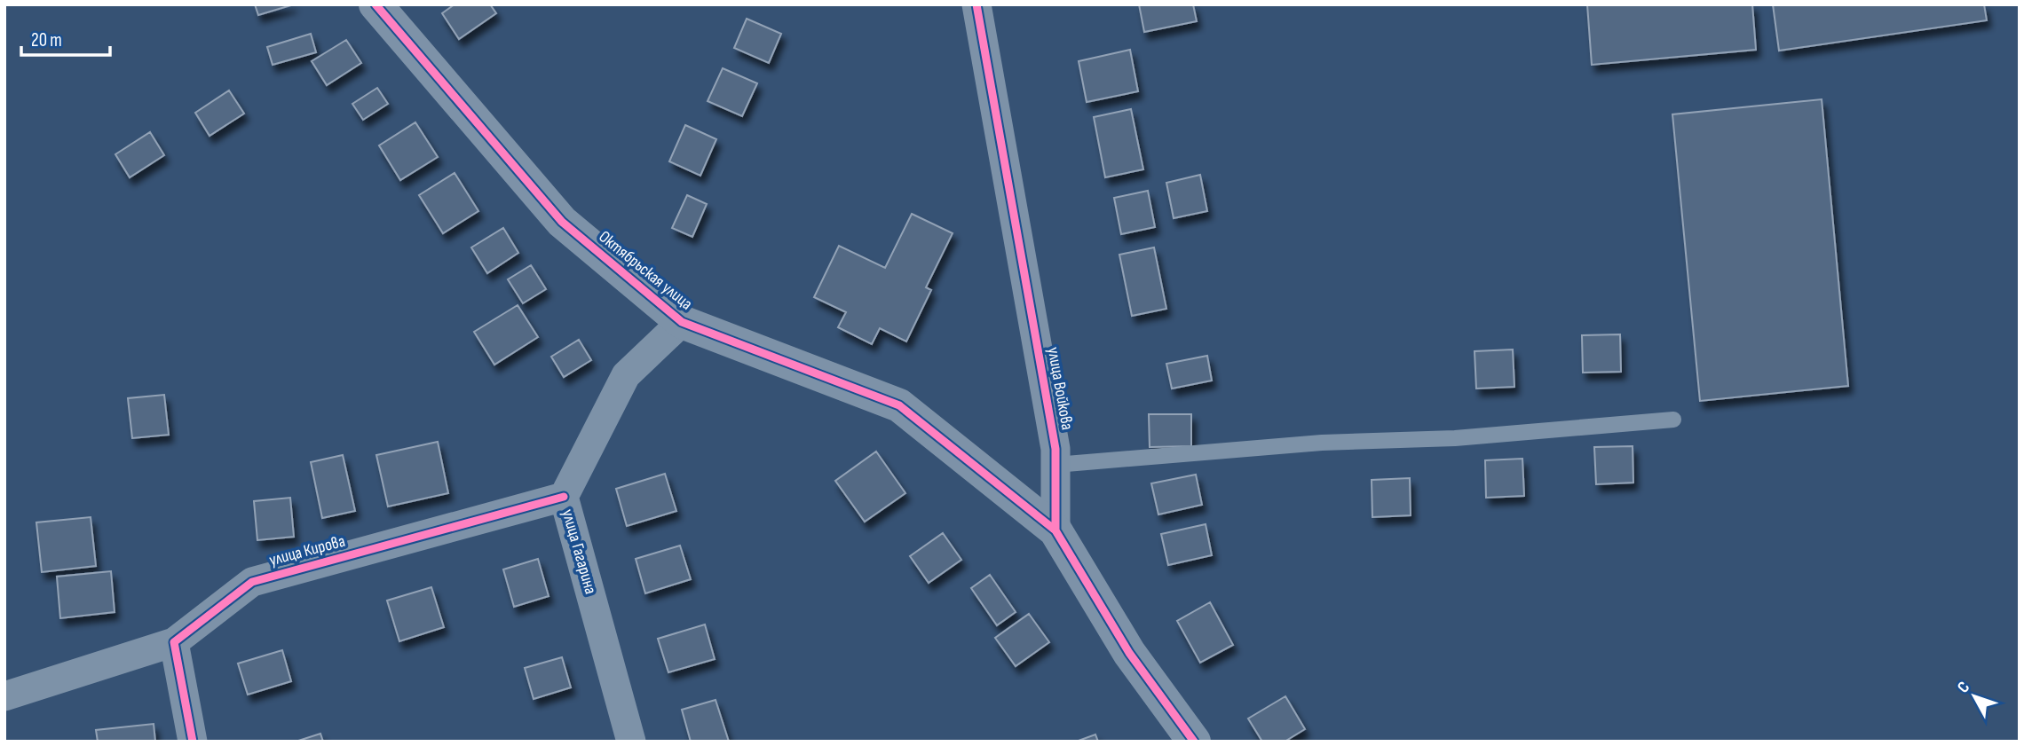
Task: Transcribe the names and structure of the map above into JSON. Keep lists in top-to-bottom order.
{
  "streets": {
    "street": [
      "Октябрьская улица",
      "улица Войкова",
      "улица Кирова",
      "улица Гагарина"
    ]
  },
  "crossings": [
    ["Октябрьская улица", "улица Войкова"],
    ["Октябрьская улица", "улица Гагарина"],
    ["улица Кирова", "улица Гагарина"]
  ],
  "scale_bar": "20 m",
  "north": "top left"
}
